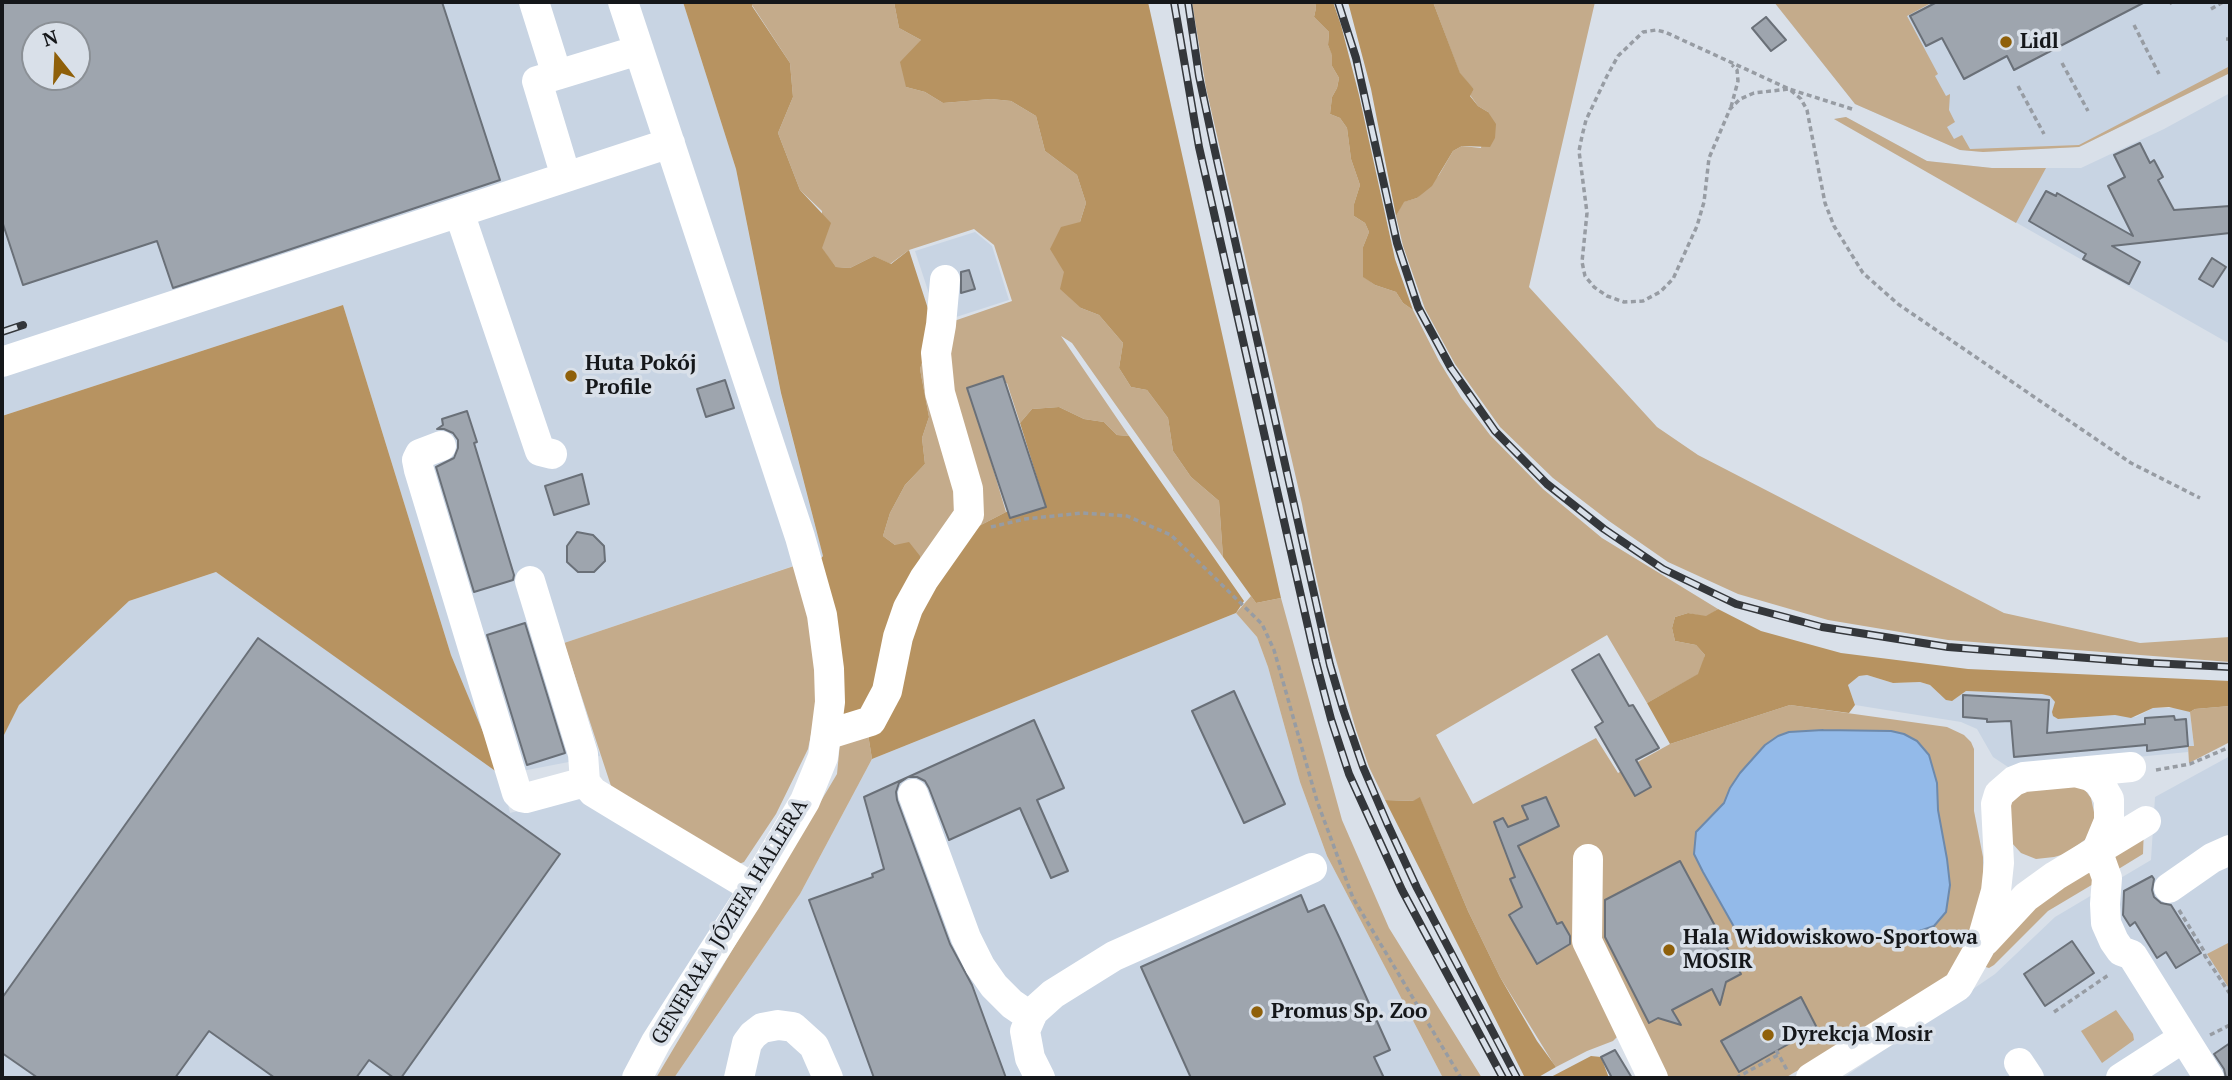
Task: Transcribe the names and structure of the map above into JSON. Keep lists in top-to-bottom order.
{
  "streets": {
    "street": ["GENERAŁA JÓZEFA HALLERA"]
  },
  "places": [
    "Lidl",
    "Huta Pokój Profile",
    "Hala Widowiskowo-Sportowa MOSIR",
    "Promus Sp. Zoo",
    "Dyrekcja Mosir"
  ],
  "north": "top"
}
